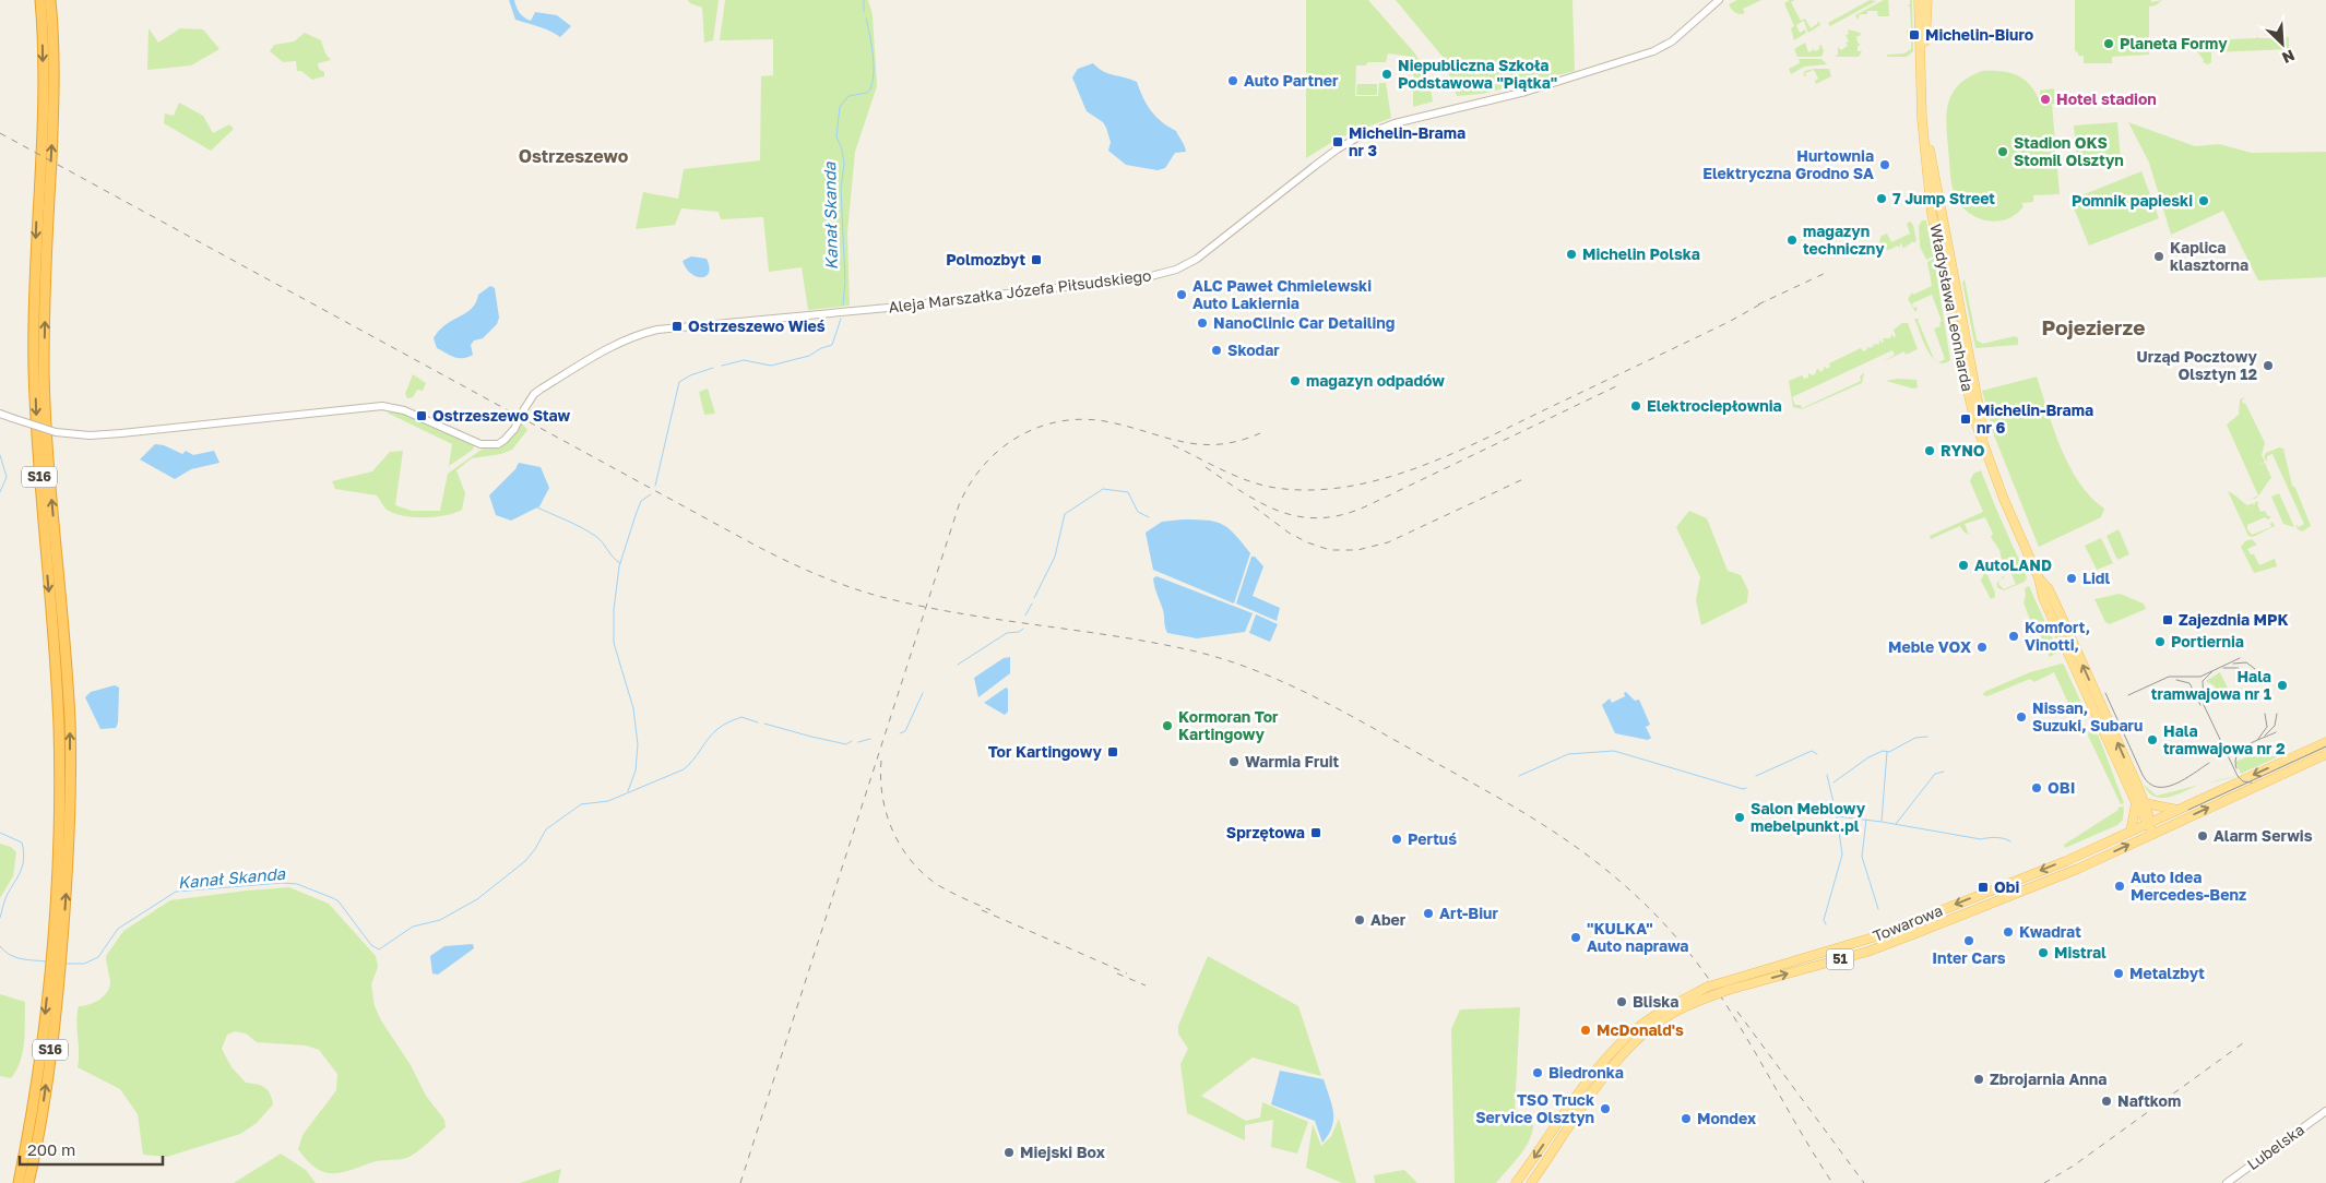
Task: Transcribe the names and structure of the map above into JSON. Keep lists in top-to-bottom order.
{
  "streets": {
    "highway": ["S16"],
    "main road": ["Władysława Leonharda", "Towarowa", "51"],
    "street": ["Aleja Marszałka Józefa Piłsudskiego", "Lubelska"]
  },
  "crossings": [
    ["Władysława Leonharda", "Towarowa"]
  ],
  "districts": ["Ostrzeszewo", "Pojezierze"],
  "water": ["Kanał Skanda"],
  "places": {
    "transit": [
      "Michelin-Biuro",
      "Michelin-Brama nr 3",
      "Polmozbyt",
      "Ostrzeszewo Wieś",
      "Ostrzeszewo Staw",
      "Michelin-Brama nr 6",
      "Zajezdnia MPK",
      "Tor Kartingowy",
      "Sprzętowa",
      "Obi"
    ],
    "other": [
      "Planeta Formy",
      "Niepubliczna Szkoła Podstawowa \"Piątka\"",
      "Auto Partner",
      "Hotel stadion",
      "Stadion OKS Stomil Olsztyn",
      "Hurtownia Elektryczna Grodno SA",
      "7 Jump Street",
      "Pomnik papieski",
      "magazyn techniczny",
      "Michelin Polska",
      "Kaplica klasztorna",
      "ALC Paweł Chmielewski Auto Lakiernia",
      "NanoClinic Car Detailing",
      "Skodar",
      "Urząd Pocztowy Olsztyn 12",
      "magazyn odpadów",
      "Elektrociepłownia",
      "RYNO",
      "AutoLAND",
      "Lidl",
      "Komfort, Vinotti,",
      "Portiernia",
      "Meble VOX",
      "Hala tramwajowa nr 1",
      "Nissan, Suzuki, Subaru",
      "Kormoran Tor Kartingowy",
      "Hala tramwajowa nr 2",
      "Warmia Fruit",
      "OBI",
      "Salon Meblowy mebelpunkt.pl",
      "Alarm Serwis",
      "Pertuś",
      "Auto Idea Mercedes-Benz",
      "Art-Biur",
      "Aber",
      "Kwadrat",
      "\"KULKA\" Auto naprawa",
      "Inter Cars",
      "Mistral",
      "Metalzbyt",
      "Bliska",
      "McDonald's",
      "Biedronka",
      "Zbrojarnia Anna",
      "Naftkom",
      "TSO Truck Service Olsztyn",
      "Mondex",
      "Miejski Box"
    ]
  },
  "scale_bar": "200 m",
  "north": "bottom right"
}
